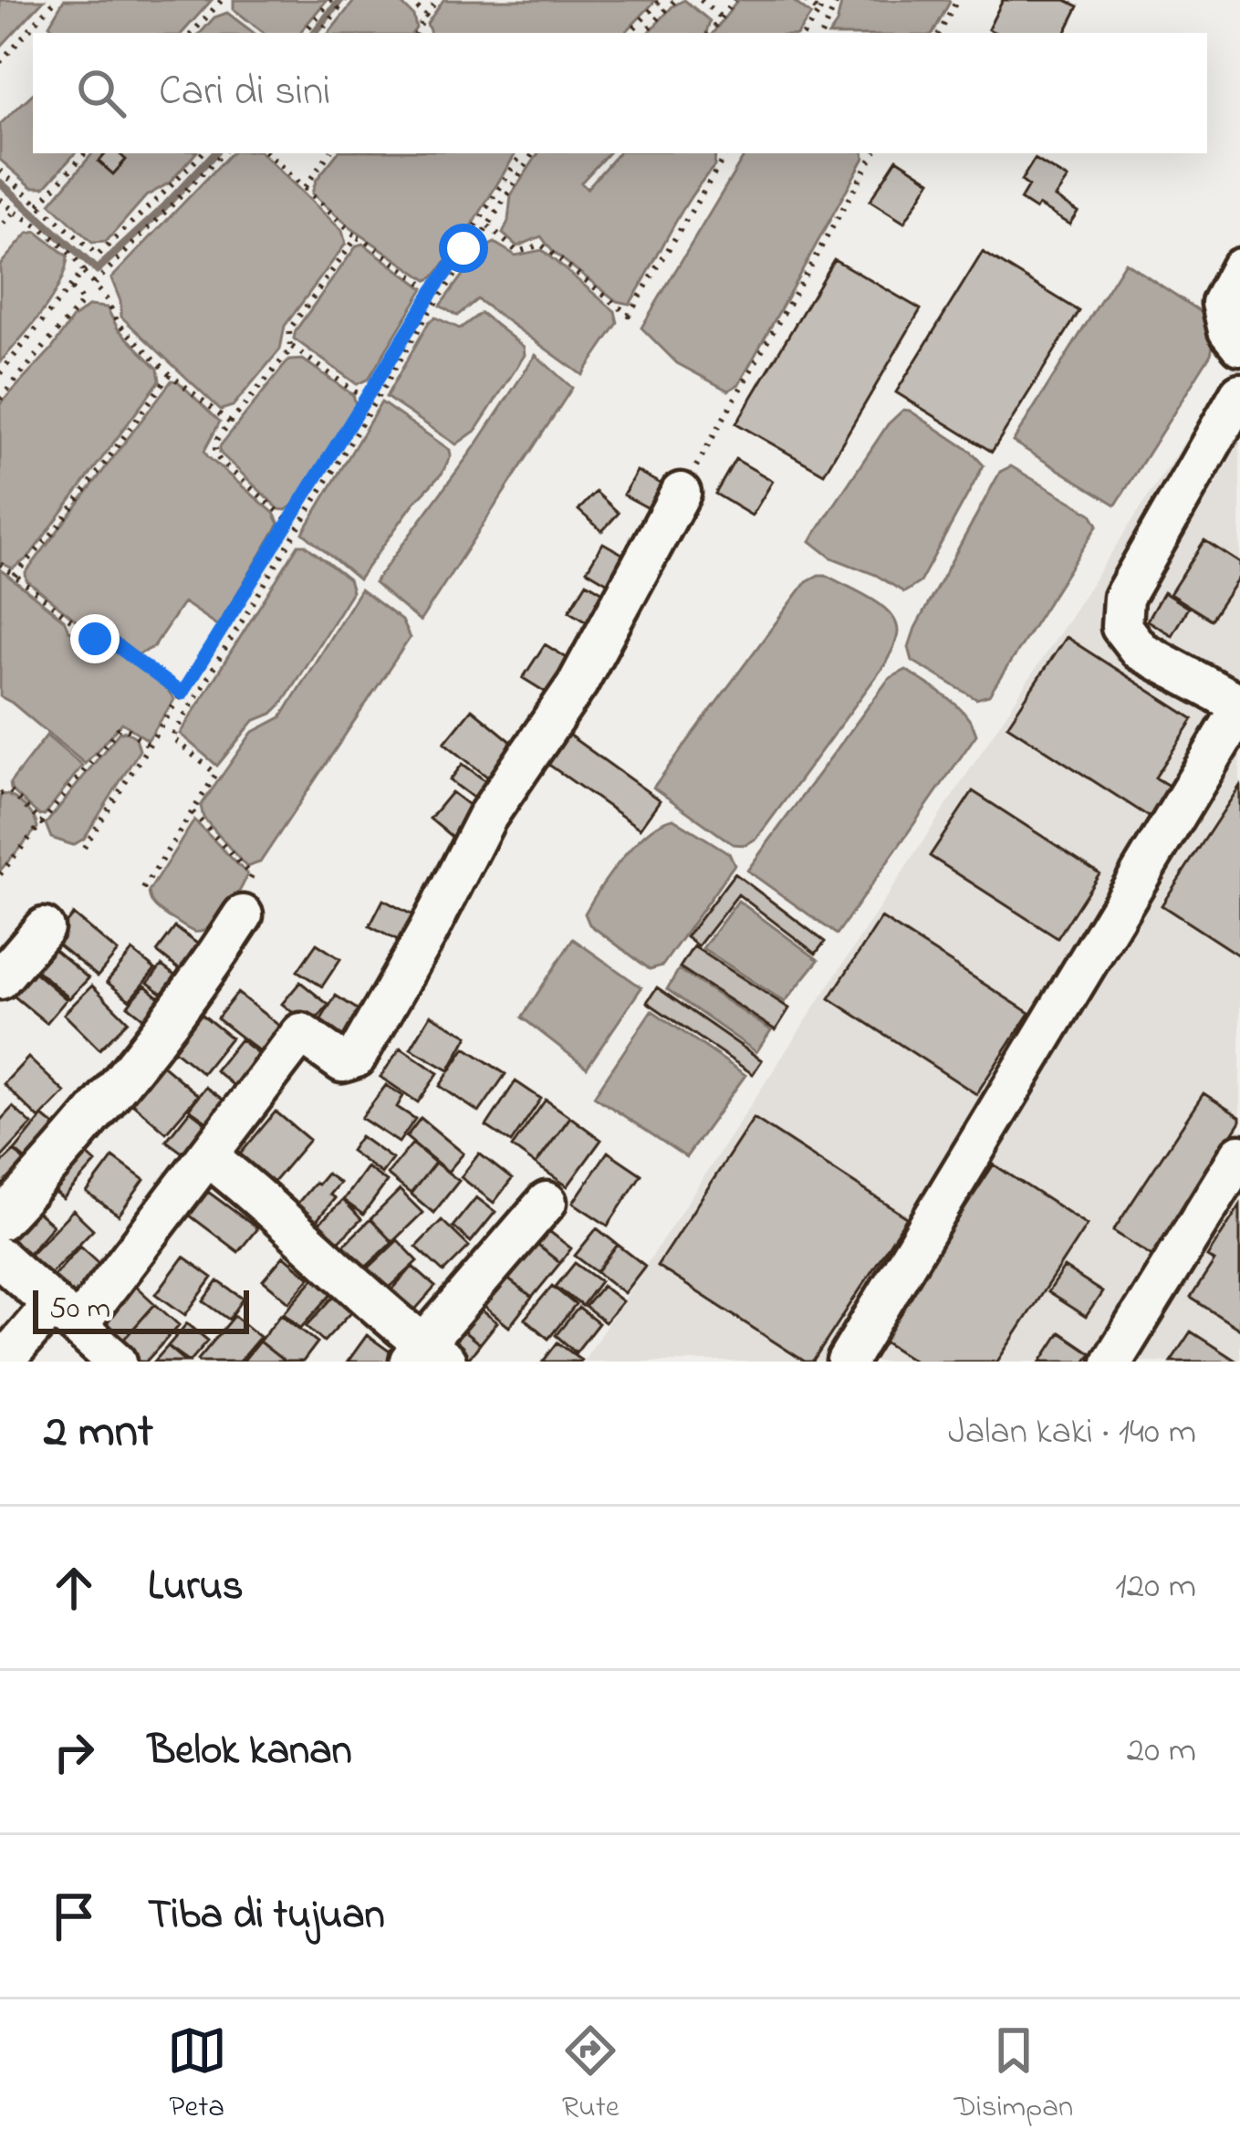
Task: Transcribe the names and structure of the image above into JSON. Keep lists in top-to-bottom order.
{
  "scale_bar": "50 m",
  "page": {
    "search": "Cari di sini",
    "scale": "50 m",
    "heading": ["2 mnt", "Jalan kaki · 140 m"],
    "list": [
      ["Lurus", "120 m"],
      ["Belok kanan", "20 m"],
      "Tiba di tujuan"
    ],
    "nav": ["Peta", "Rute", "Disimpan"]
  }
}
